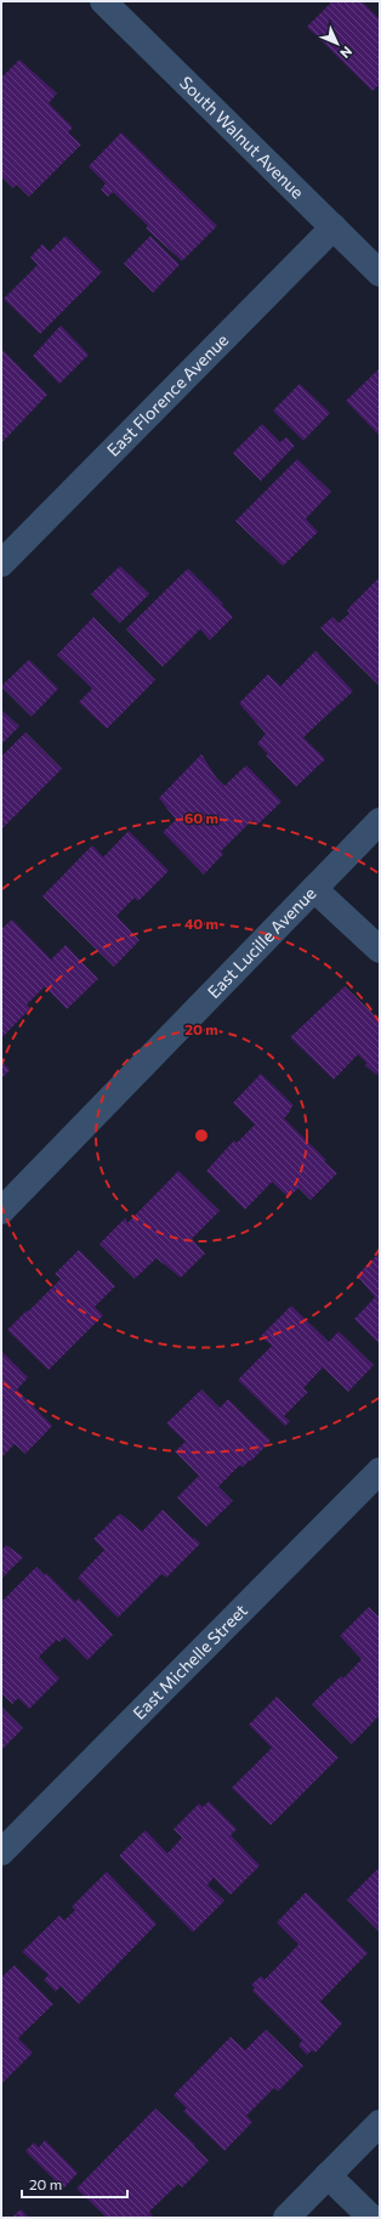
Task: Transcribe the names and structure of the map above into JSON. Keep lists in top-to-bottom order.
{
  "streets": {
    "street": [
      "South Walnut Avenue",
      "East Florence Avenue",
      "East Lucille Avenue",
      "East Michelle Street"
    ]
  },
  "crossings": [
    ["South Walnut Avenue", "East Florence Avenue"]
  ],
  "scale_bar": "20 m",
  "north": "bottom right",
  "rings": ["60 m", "40 m", "20 m"]
}
